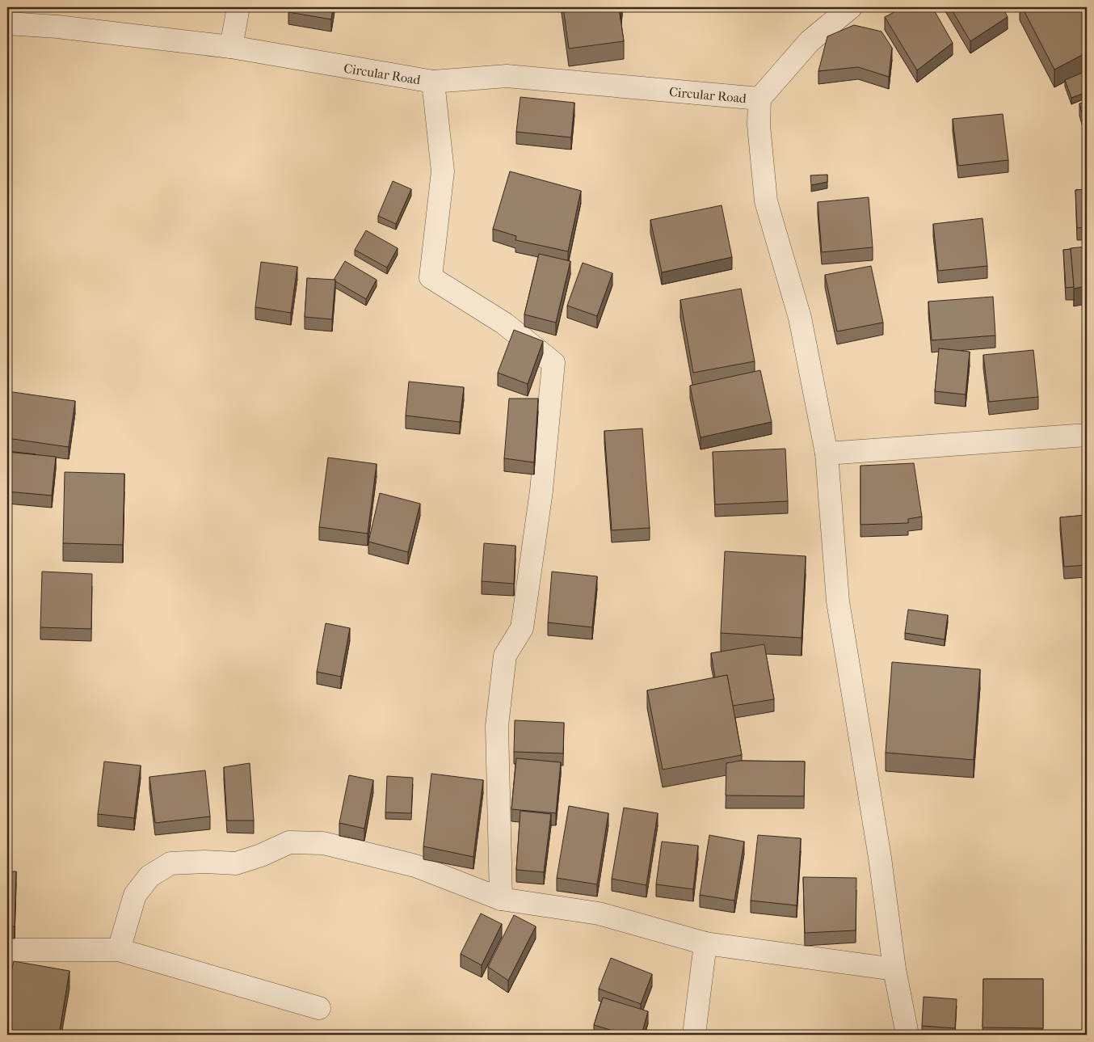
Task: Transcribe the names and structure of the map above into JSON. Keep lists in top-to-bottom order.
{
  "streets": {
    "street": ["Circular Road"]
  }
}
